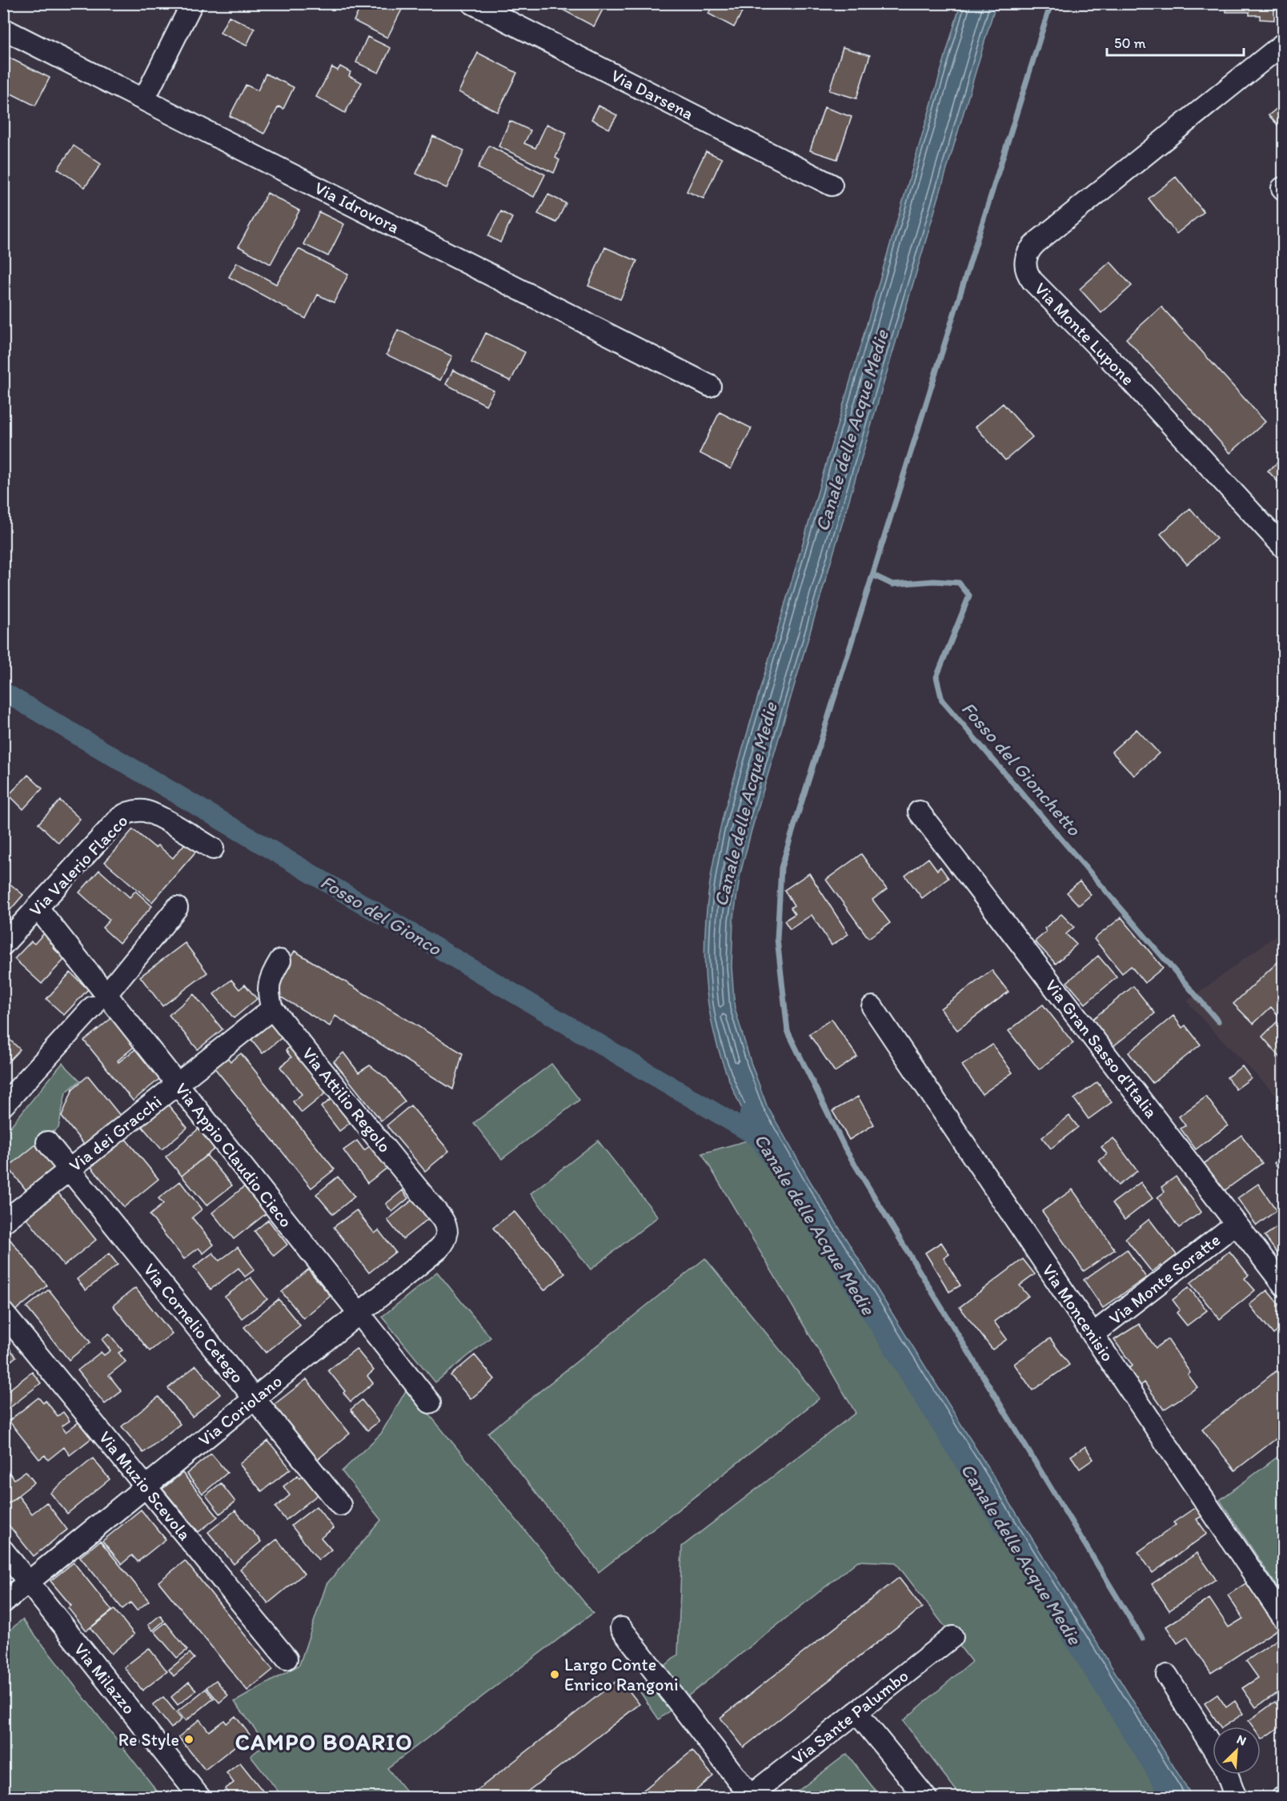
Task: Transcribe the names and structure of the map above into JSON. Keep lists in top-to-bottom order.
{
  "streets": {
    "street": [
      "Via Darsena",
      "Via Idrovora",
      "Via Monte Lupone",
      "Via Valerio Flacco",
      "Via Gran Sasso d'Italia",
      "Via Attilio Regolo",
      "Via dei Gracchi",
      "Via Appio Claudio Cieco",
      "Via Monte Soratte",
      "Via Moncenisio",
      "Via Cornelio Cetego",
      "Via Coriolano",
      "Via Muzio Scevola",
      "Via Milazzo",
      "Via Sante Palumbo"
    ]
  },
  "crossings": [
    ["Via Valerio Flacco", "Via Appio Claudio Cieco"],
    ["Via Gran Sasso d'Italia", "Via Monte Soratte"],
    ["Via Attilio Regolo", "Via dei Gracchi"],
    ["Via Attilio Regolo", "Via Coriolano"],
    ["Via dei Gracchi", "Via Appio Claudio Cieco"],
    ["Via dei Gracchi", "Via Cornelio Cetego"],
    ["Via Appio Claudio Cieco", "Via Coriolano"],
    ["Via Monte Soratte", "Via Moncenisio"],
    ["Via Cornelio Cetego", "Via Coriolano"],
    ["Via Coriolano", "Via Muzio Scevola"],
    ["Via Coriolano", "Via Milazzo"]
  ],
  "districts": ["CAMPO BOARIO"],
  "water": ["Canale delle Acque Medie", "Fosso del Gionchetto", "Fosso del Gionco"],
  "places": ["Largo Conte Enrico Rangoni", "Re Style"],
  "scale_bar": "50 m",
  "north": "top right"
}
